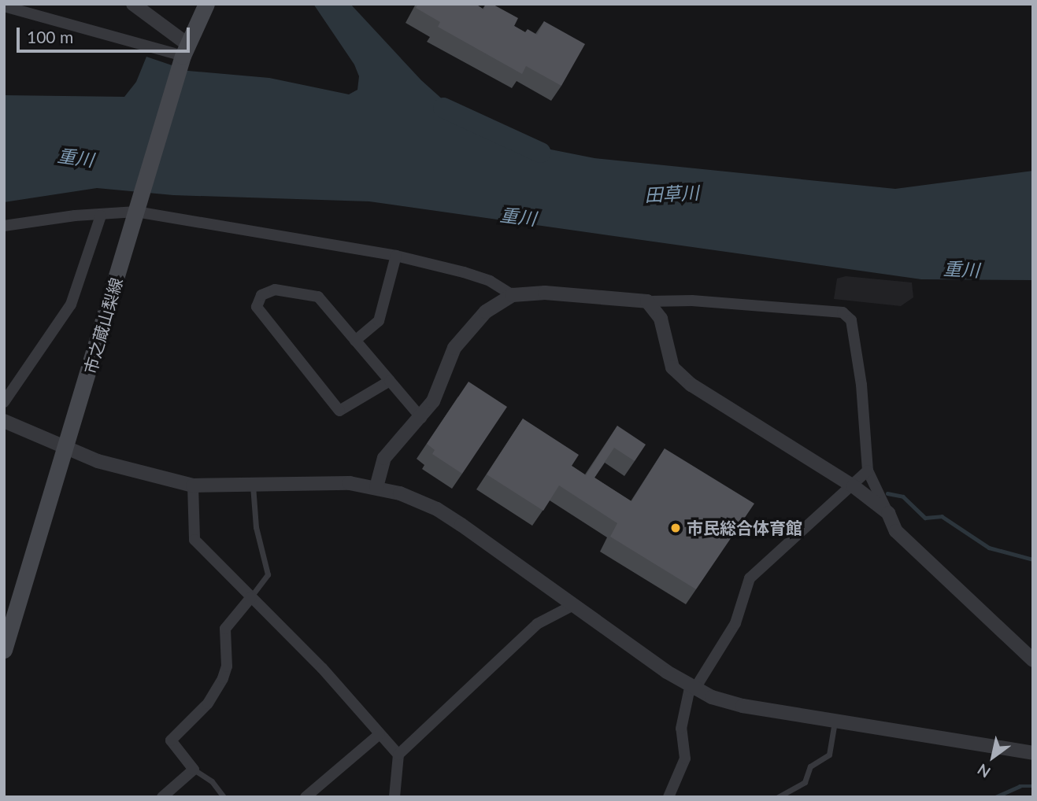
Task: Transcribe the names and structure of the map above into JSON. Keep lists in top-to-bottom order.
{
  "streets": {
    "main road": ["市之蔵山梨線"]
  },
  "water": ["重川", "田草川"],
  "places": ["市民総合体育館"],
  "scale_bar": "100 m",
  "north": "bottom left"
}
